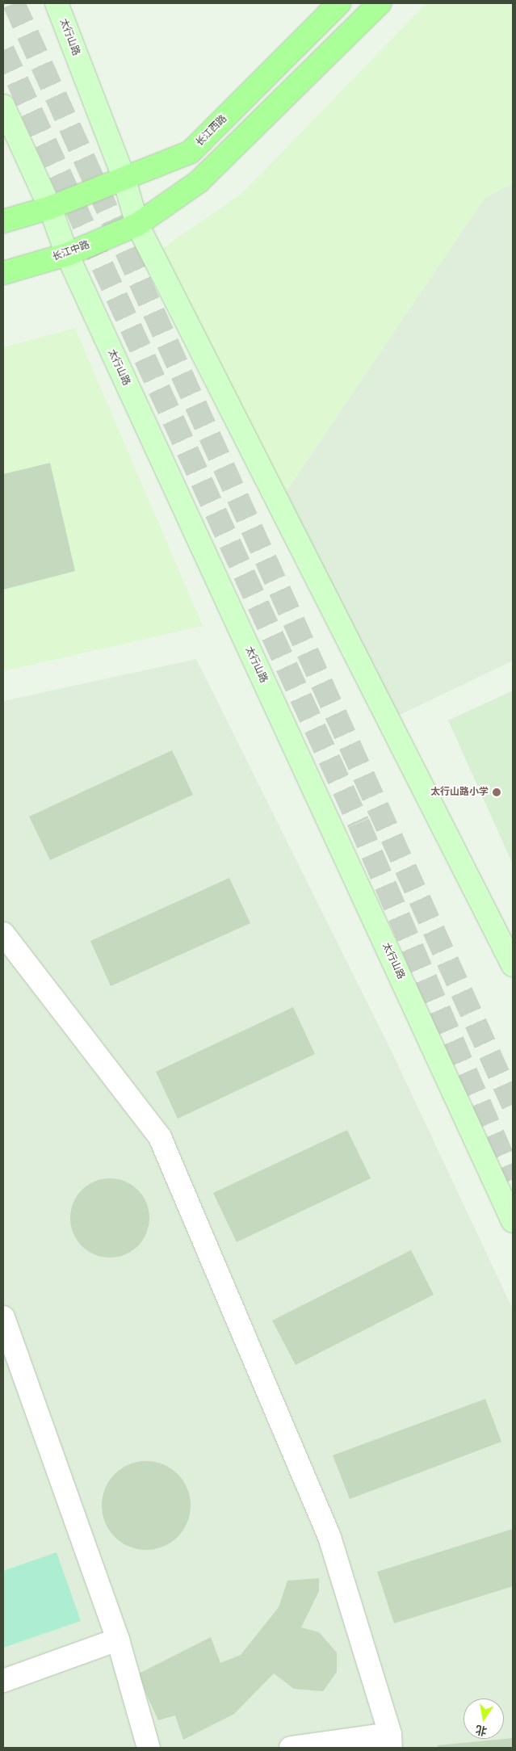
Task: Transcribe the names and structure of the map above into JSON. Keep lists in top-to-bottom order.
{
  "streets": {
    "main road": ["太行山路", "长江西路", "长江中路"]
  },
  "crossings": [
    ["太行山路", "长江西路"],
    ["太行山路", "长江中路"]
  ],
  "places": ["太行山路小学"],
  "north": "bottom"
}
